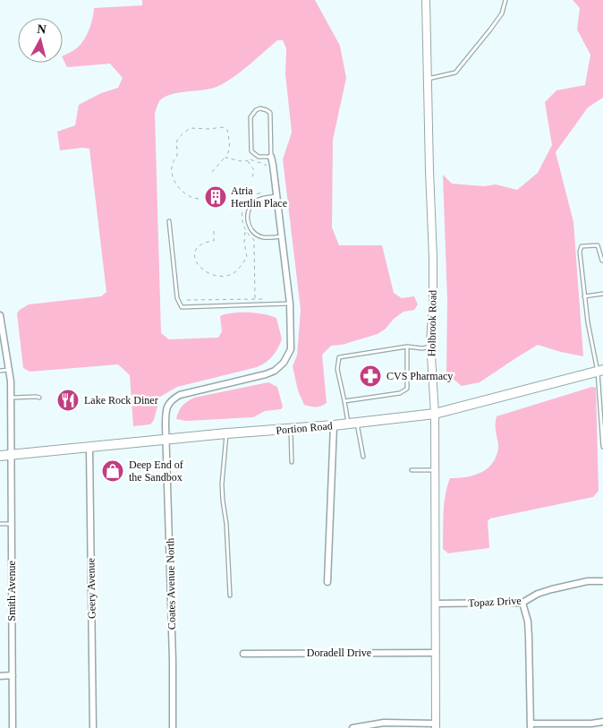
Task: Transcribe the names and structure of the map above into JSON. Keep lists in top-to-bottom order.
{
  "streets": {
    "main road": ["Portion Road"],
    "street": [
      "Holbrook Road",
      "Coates Avenue North",
      "Geery Avenue",
      "Smith Avenue",
      "Topaz Drive",
      "Doradell Drive"
    ]
  },
  "crossings": [
    ["Holbrook Road", "Portion Road"],
    ["Holbrook Road", "Topaz Drive"],
    ["Holbrook Road", "Doradell Drive"],
    ["Portion Road", "Coates Avenue North"],
    ["Portion Road", "Geery Avenue"],
    ["Portion Road", "Smith Avenue"]
  ],
  "places": {
    "building": ["Atria Hertlin Place"],
    "pharmacy": ["CVS Pharmacy"],
    "restaurant": ["Lake Rock Diner"],
    "shop": ["Deep End of the Sandbox"]
  },
  "north": "top"
}
